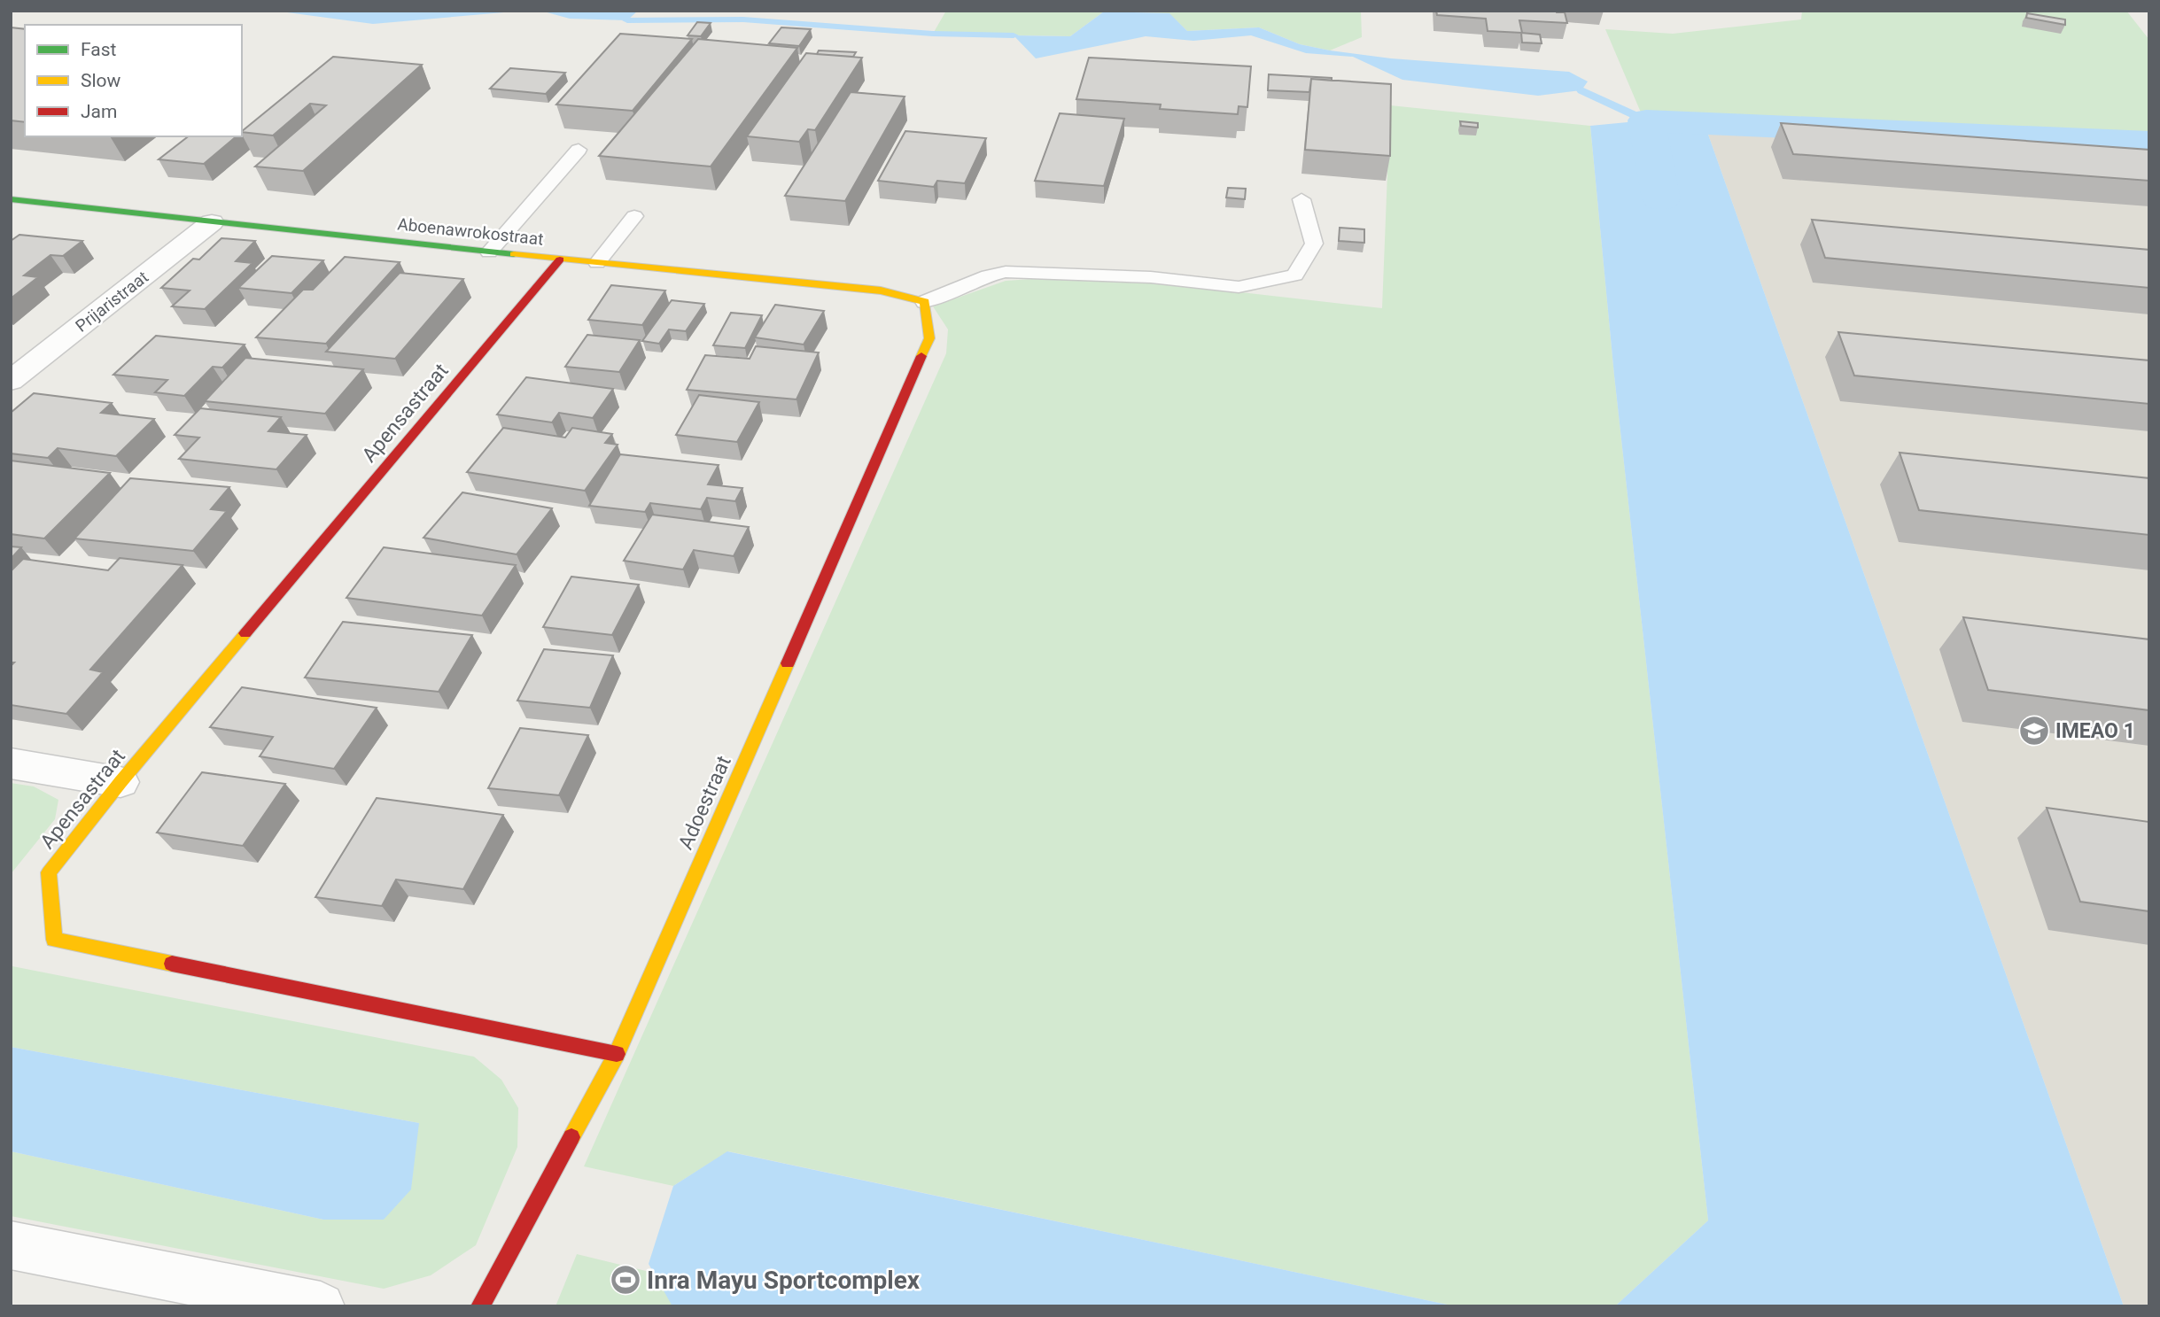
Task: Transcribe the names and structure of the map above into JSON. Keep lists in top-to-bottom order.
{
  "streets": {
    "street": [
      "Aboenawrokostraat",
      "Prijaristraat",
      "Apensastraat",
      "Adoestraat"
    ]
  },
  "crossings": [
    ["Aboenawrokostraat", "Prijaristraat"],
    ["Aboenawrokostraat", "Apensastraat"],
    ["Aboenawrokostraat", "Adoestraat"],
    ["Apensastraat", "Adoestraat"]
  ],
  "places": {
    "school or university": ["IMEAO 1"],
    "sports": ["Inra Mayu Sportcomplex"]
  },
  "legend": ["Fast", "Slow", "Jam"]
}
